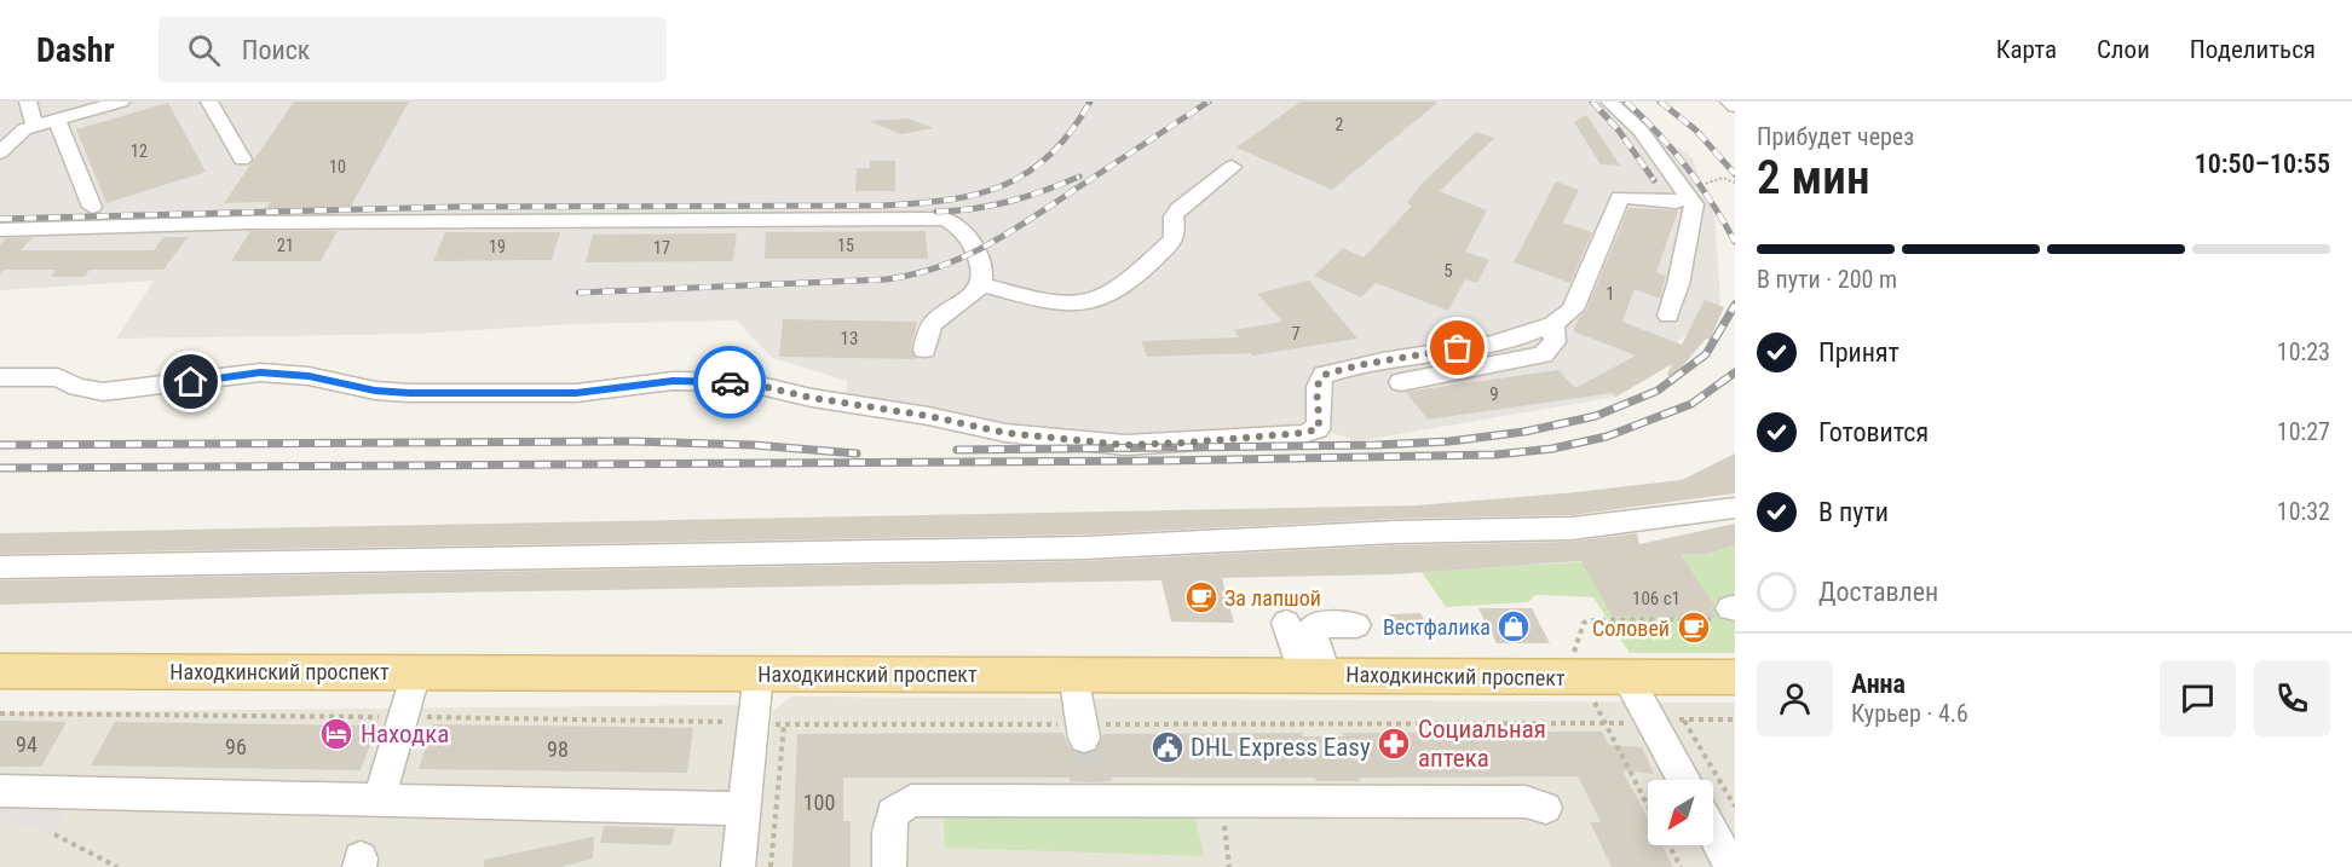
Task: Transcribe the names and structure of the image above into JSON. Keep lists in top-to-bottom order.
{
  "streets": {
    "main road": ["Находкинский проспект"]
  },
  "places": {
    "cafe": ["За лапшой", "Соловей"],
    "shop": ["Вестфалика"],
    "hotel": ["Находка"],
    "pharmacy": ["Социальная аптека"],
    "public building": ["DHL Express Easy"]
  },
  "house_numbers": [
    "2",
    "12",
    "10",
    "21",
    "15",
    "19",
    "17",
    "5",
    "1",
    "7",
    "13",
    "9",
    "106 с1",
    "94",
    "96",
    "98",
    "100"
  ],
  "north": "bottom left",
  "page": {
    "header": "Dashr",
    "search": "Поиск",
    "nav": ["Карта", "Слои", "Поделиться"],
    "heading": ["2 мин", "Прибудет через", "10:50–10:55"],
    "panel": ["Анна", "Курьер · 4.6"],
    "bar": "В пути · 200 m",
    "list": [
      ["Принят", "10:23"],
      ["Готовится", "10:27"],
      ["В пути", "10:32"],
      "Доставлен"
    ]
  }
}
